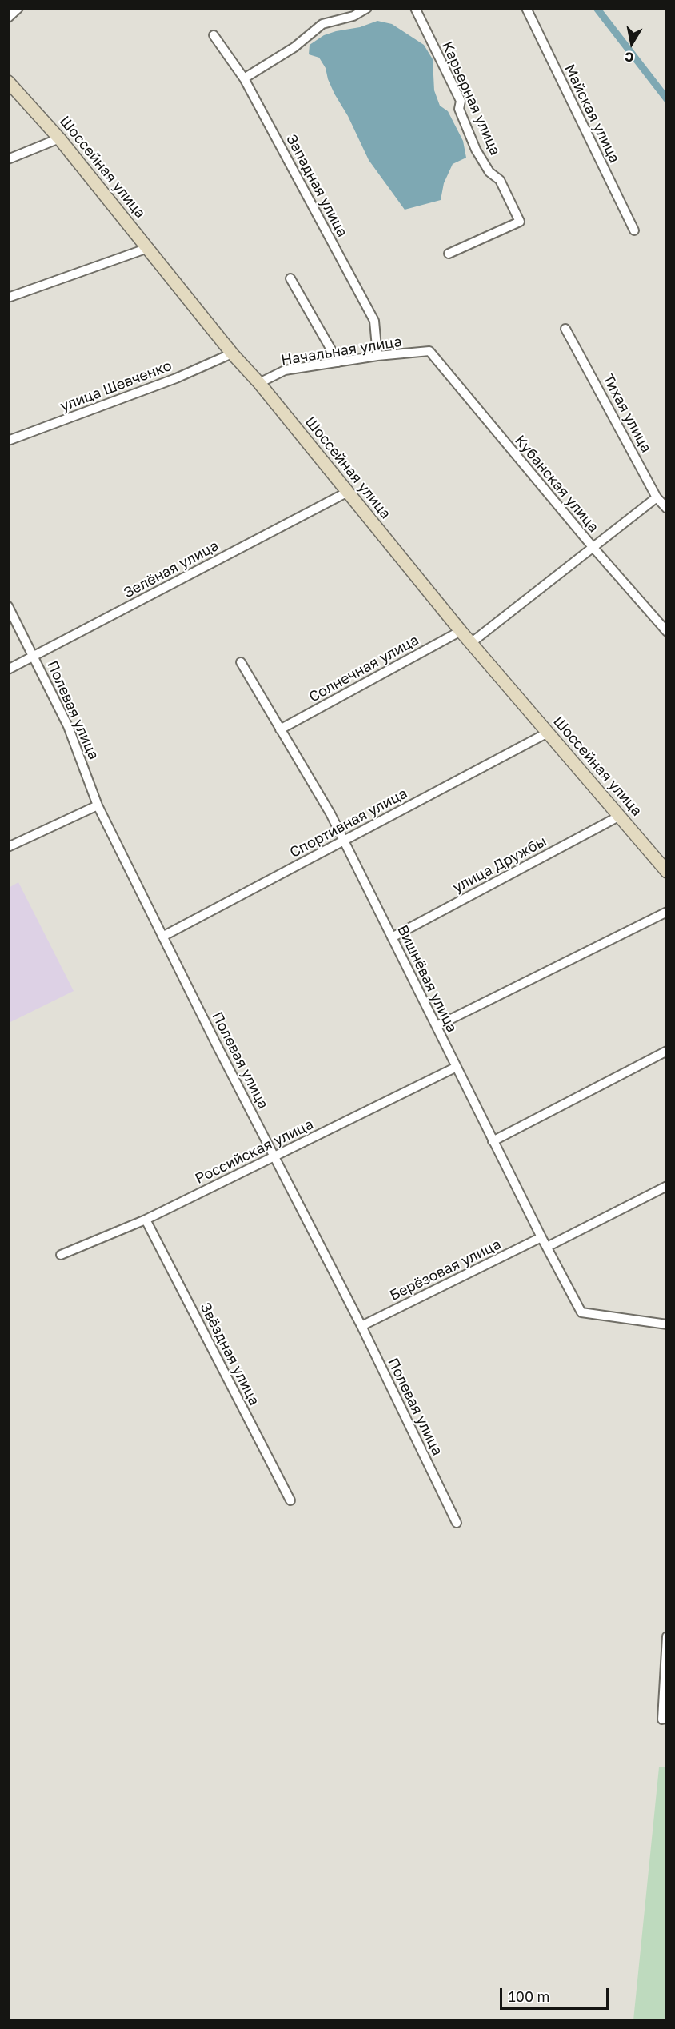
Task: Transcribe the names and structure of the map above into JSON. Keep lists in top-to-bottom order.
{
  "streets": {
    "main road": ["Шоссейная улица"],
    "street": [
      "Карьерная улица",
      "Майская улица",
      "Западная улица",
      "Начальная улица",
      "улица Шевченко",
      "Тихая улица",
      "Кубанская улица",
      "Зелёная улица",
      "Солнечная улица",
      "Полевая улица",
      "Спортивная улица",
      "улица Дружбы",
      "Вишнёвая улица",
      "Российская улица",
      "Берёзовая улица",
      "Звёздная улица"
    ]
  },
  "crossings": [
    ["Шоссейная улица", "Начальная улица"],
    ["Шоссейная улица", "улица Шевченко"],
    ["Шоссейная улица", "Зелёная улица"],
    ["Шоссейная улица", "Солнечная улица"],
    ["Шоссейная улица", "Спортивная улица"],
    ["Шоссейная улица", "улица Дружбы"],
    ["Западная улица", "Начальная улица"],
    ["Начальная улица", "Кубанская улица"],
    ["Зелёная улица", "Полевая улица"],
    ["Солнечная улица", "Вишнёвая улица"],
    ["Полевая улица", "Спортивная улица"],
    ["Полевая улица", "Российская улица"],
    ["Полевая улица", "Берёзовая улица"],
    ["Спортивная улица", "Вишнёвая улица"],
    ["улица Дружбы", "Вишнёвая улица"],
    ["Вишнёвая улица", "Российская улица"],
    ["Вишнёвая улица", "Берёзовая улица"],
    ["Российская улица", "Звёздная улица"]
  ],
  "scale_bar": "100 m",
  "north": "bottom"
}
